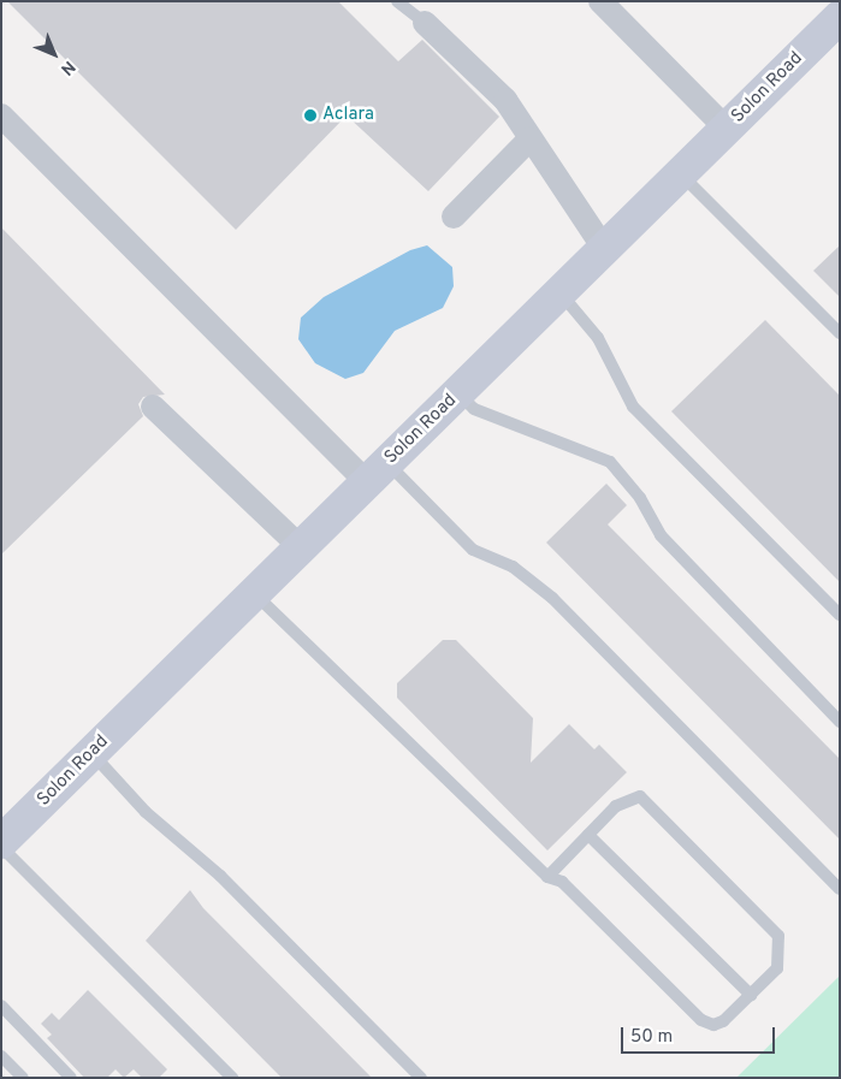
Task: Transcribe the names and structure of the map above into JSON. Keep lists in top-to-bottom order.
{
  "streets": {
    "street": ["Solon Road"]
  },
  "places": ["Aclara"],
  "scale_bar": "50 m",
  "north": "bottom right"
}
